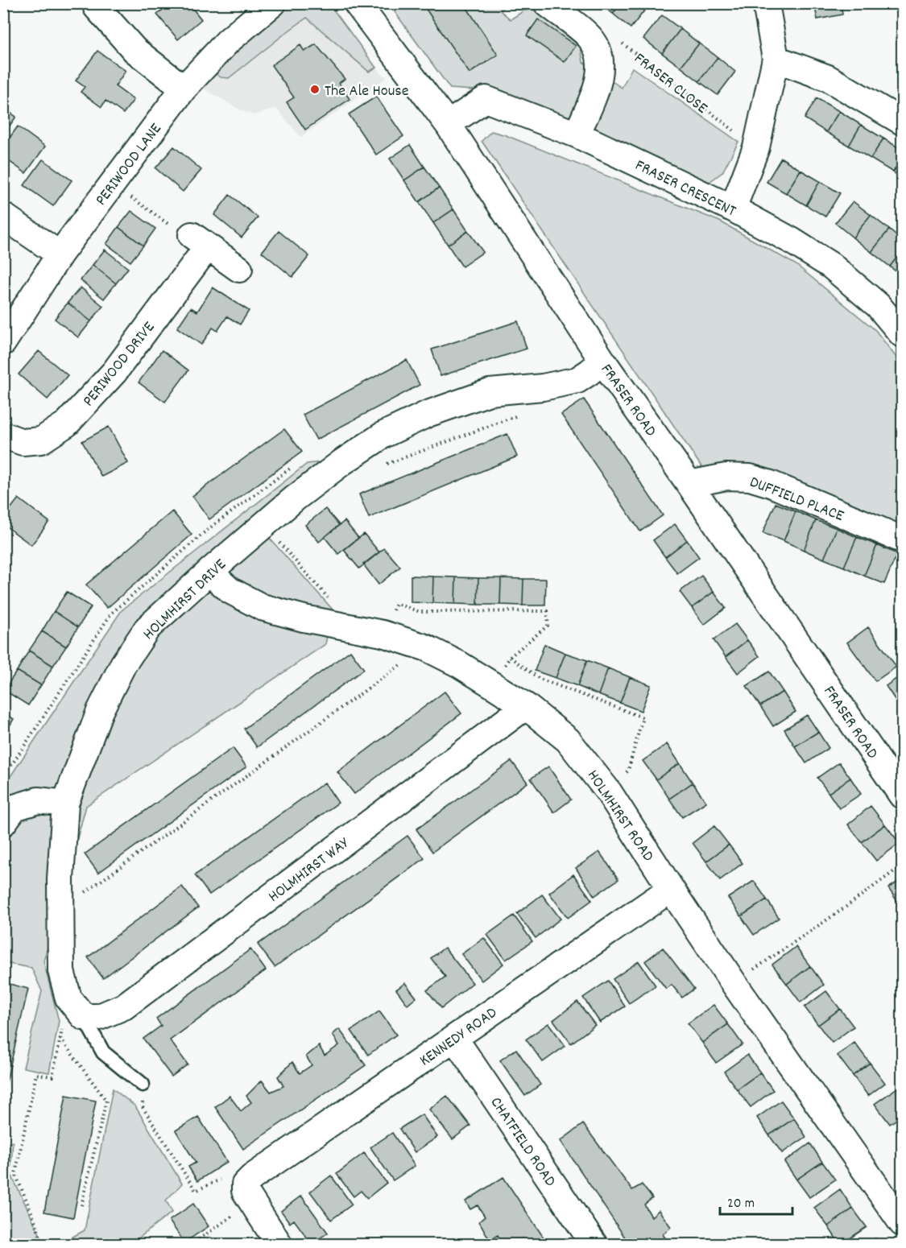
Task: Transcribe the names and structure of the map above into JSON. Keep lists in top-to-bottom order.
{
  "streets": {
    "street": [
      "PERIWOOD LANE",
      "FRASER CRESCENT",
      "PERIWOOD DRIVE",
      "FRASER ROAD",
      "DUFFIELD PLACE",
      "HOLMHIRST DRIVE",
      "HOLMHIRST ROAD",
      "HOLMHIRST WAY",
      "KENNEDY ROAD",
      "CHATFIELD ROAD"
    ],
    "path": ["FRASER CLOSE"]
  },
  "crossings": [
    ["FRASER CRESCENT", "FRASER ROAD"],
    ["FRASER ROAD", "DUFFIELD PLACE"],
    ["FRASER ROAD", "HOLMHIRST DRIVE"],
    ["HOLMHIRST DRIVE", "HOLMHIRST ROAD"],
    ["HOLMHIRST DRIVE", "HOLMHIRST WAY"],
    ["HOLMHIRST ROAD", "HOLMHIRST WAY"],
    ["HOLMHIRST ROAD", "KENNEDY ROAD"],
    ["KENNEDY ROAD", "CHATFIELD ROAD"]
  ],
  "places": ["The Ale House"],
  "scale_bar": "20 m"
}
